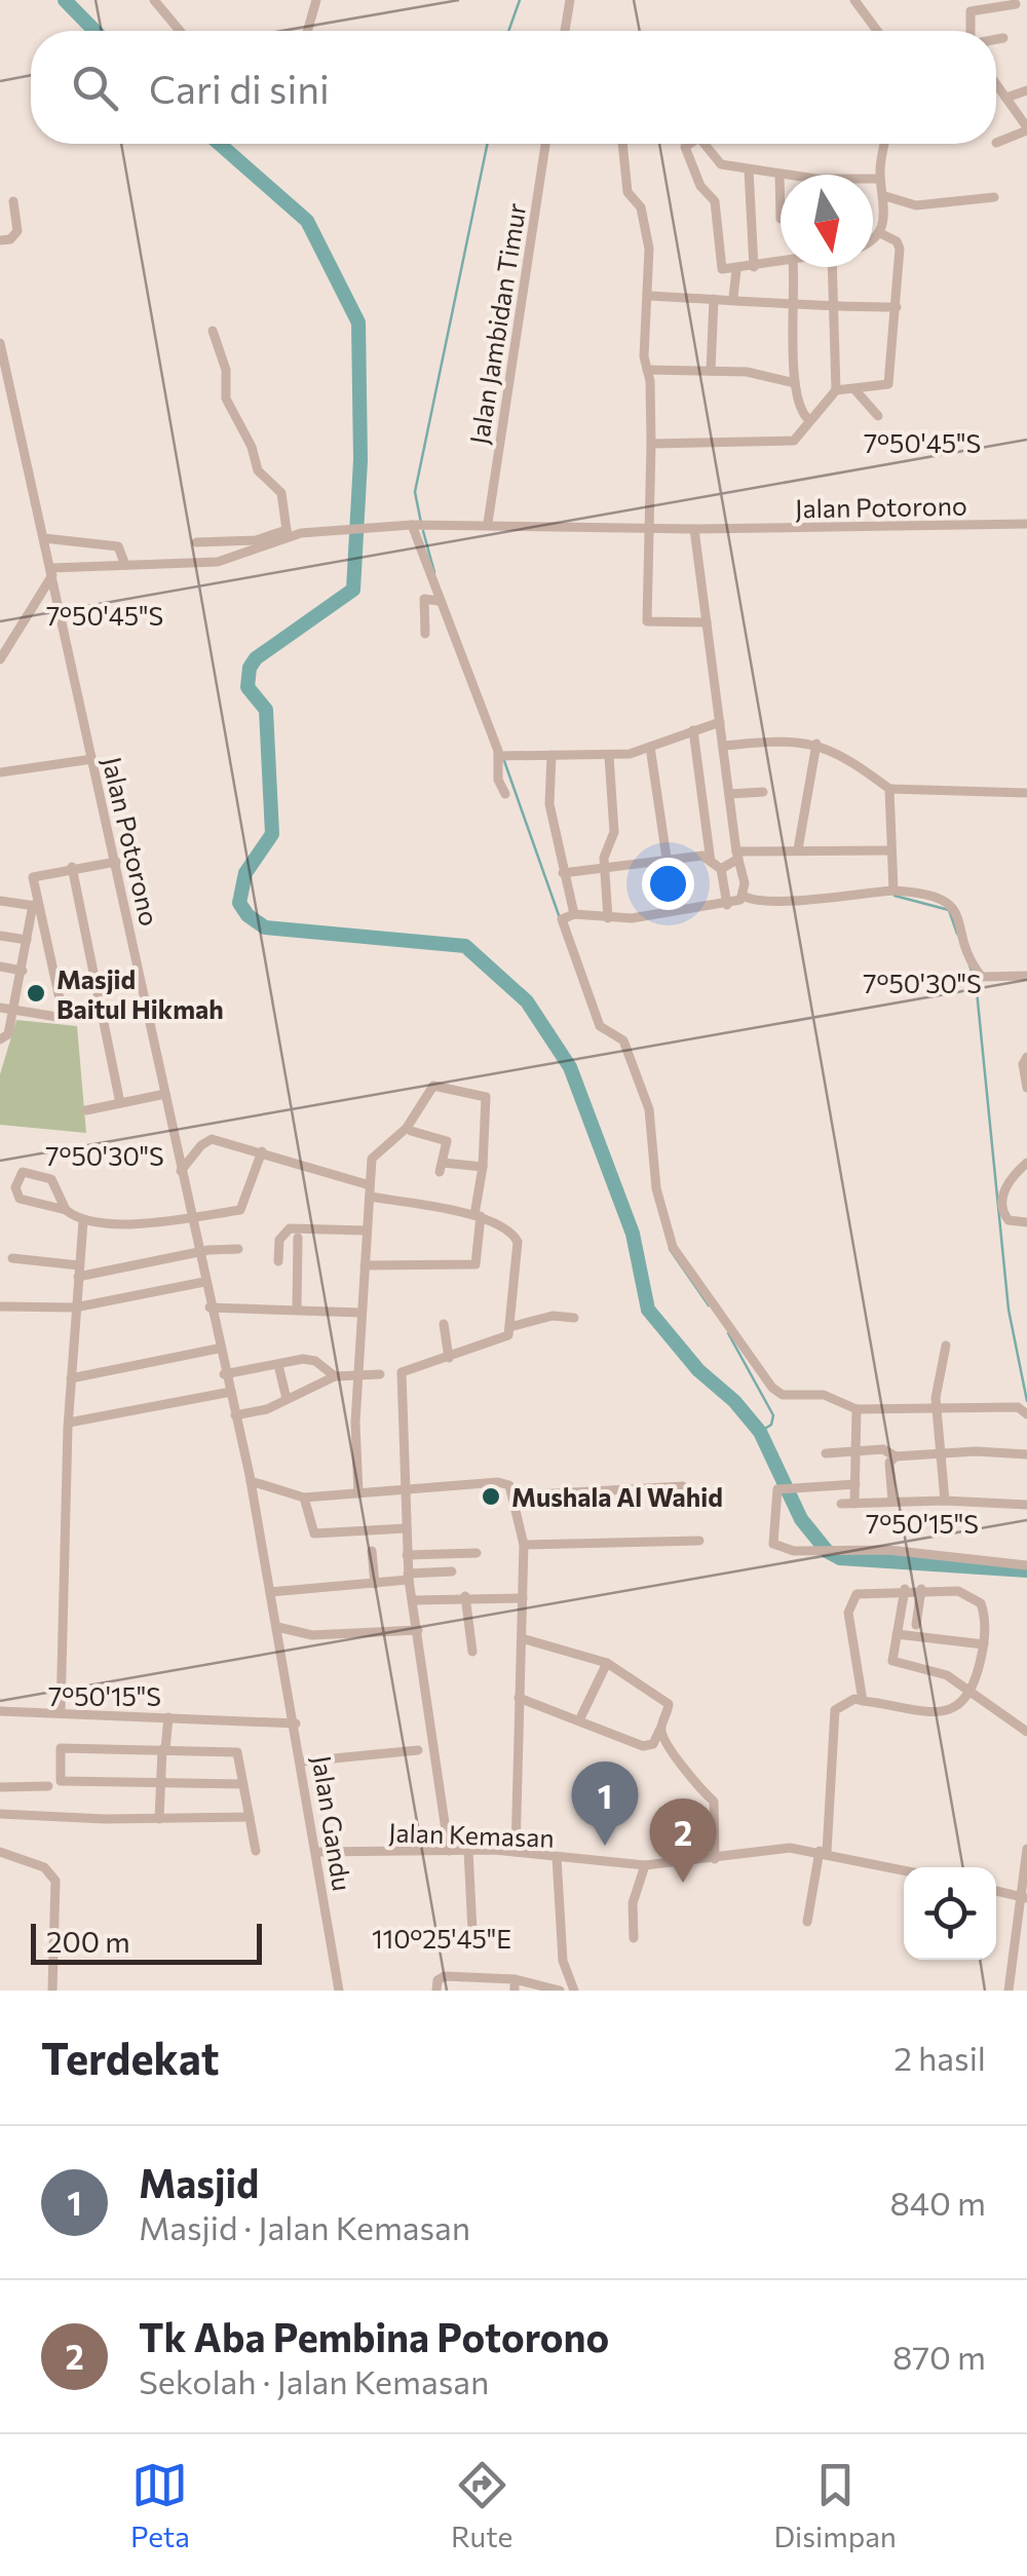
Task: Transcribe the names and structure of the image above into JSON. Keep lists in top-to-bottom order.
{
  "streets": {
    "street": [
      "Jalan Jambidan Timur",
      "Jalan Potorono",
      "Jalan Gandu",
      "Jalan Kemasan"
    ]
  },
  "crossings": [
    ["Jalan Jambidan Timur", "Jalan Potorono"],
    ["Jalan Potorono", "Jalan Gandu"],
    ["Jalan Gandu", "Jalan Kemasan"]
  ],
  "places": ["Masjid Baitul Hikmah", "Mushala Al Wahid"],
  "scale_bar": "200 m",
  "north": "bottom",
  "page": {
    "search": "Cari di sini",
    "pins": ["1", "2"],
    "scale": "200 m",
    "heading": ["Terdekat", "2 hasil"],
    "list": [
      {
        "mark": "1",
        "name": "Masjid",
        "note": "Masjid · Jalan Kemasan",
        "value": "840 m"
      },
      {
        "mark": "2",
        "name": "Tk Aba Pembina Potorono",
        "note": "Sekolah · Jalan Kemasan",
        "value": "870 m"
      }
    ],
    "nav": ["Peta", "Rute", "Disimpan"]
  },
  "coordinates": [
    "7°50'45\"S",
    "7°50'30\"S",
    "7°50'15\"S",
    "110°25'45\"E"
  ]
}
